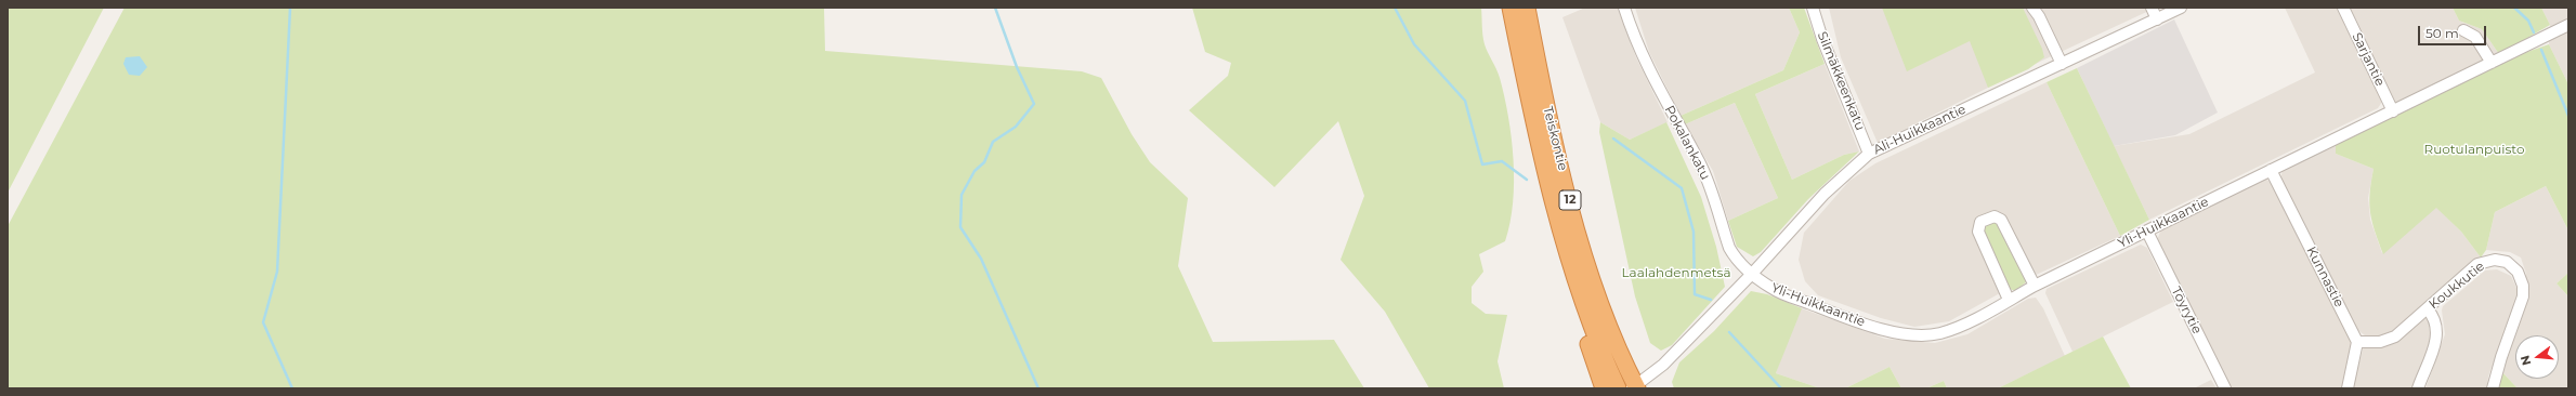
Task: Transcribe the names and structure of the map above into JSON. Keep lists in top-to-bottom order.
{
  "streets": {
    "highway": ["Teiskontie", "12"],
    "street": [
      "Sarjantie",
      "Silmäkkeenkatu",
      "Ali-Huikkaantie",
      "Pokalankatu",
      "Yli-Huikkaantie",
      "Kunnastie",
      "Koukkutie",
      "Töyrytie"
    ]
  },
  "crossings": [
    ["Sarjantie", "Yli-Huikkaantie"],
    ["Silmäkkeenkatu", "Ali-Huikkaantie"],
    ["Ali-Huikkaantie", "Teiskontie"],
    ["Ali-Huikkaantie", "Pokalankatu"],
    ["Ali-Huikkaantie", "Yli-Huikkaantie"],
    ["Teiskontie", "12"],
    ["Pokalankatu", "Yli-Huikkaantie"],
    ["Yli-Huikkaantie", "Kunnastie"],
    ["Yli-Huikkaantie", "Töyrytie"],
    ["Kunnastie", "Koukkutie"]
  ],
  "parks": ["Ruotulanpuisto", "Laalahdenmetsä"],
  "scale_bar": "50 m",
  "north": "left"
}
